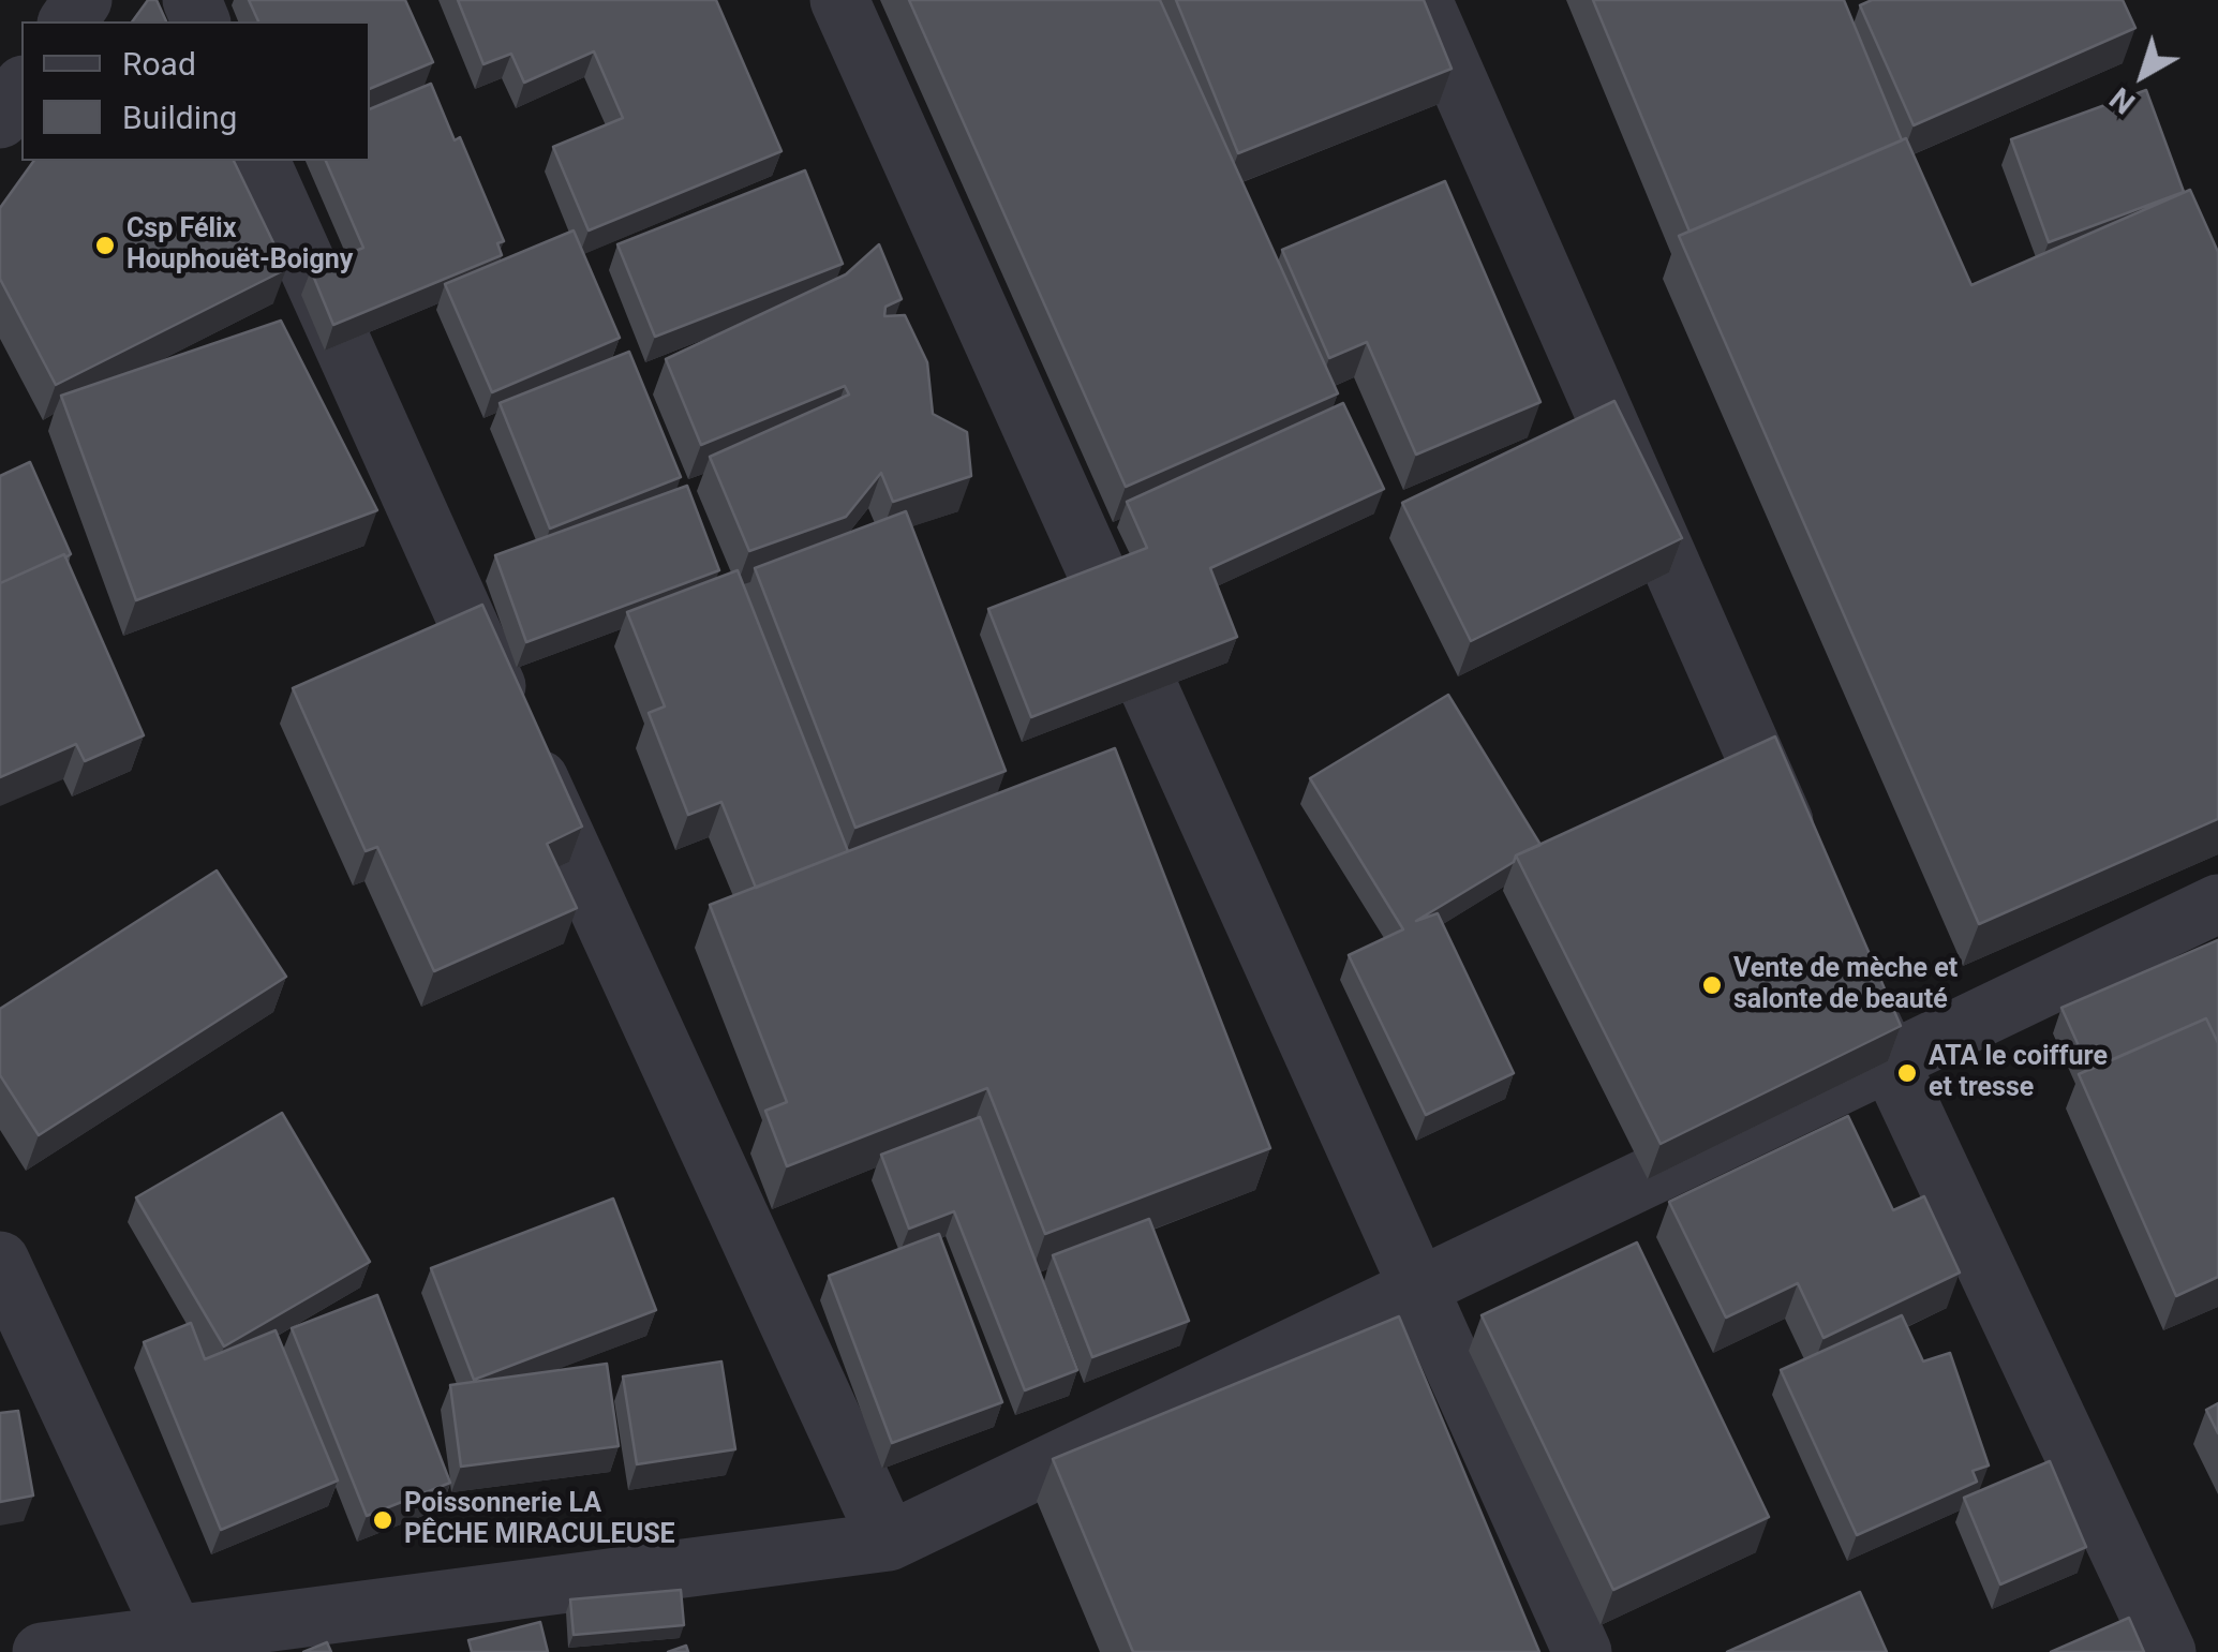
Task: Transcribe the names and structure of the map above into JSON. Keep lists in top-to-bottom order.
{
  "places": [
    "Csp Félix Houphouët-Boigny",
    "Vente de mèche et salonte de beauté",
    "ATA le coiffure et tresse",
    "Poissonnerie LA PÊCHE MIRACULEUSE"
  ],
  "legend": ["Road", "Building"],
  "north": "bottom left"
}
